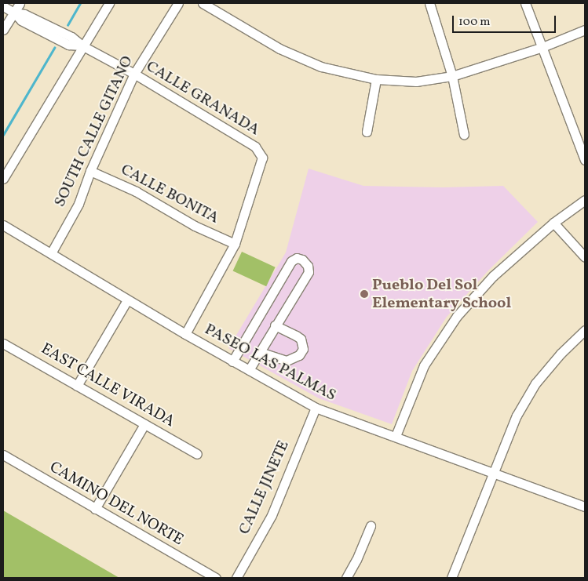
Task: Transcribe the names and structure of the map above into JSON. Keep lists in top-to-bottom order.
{
  "streets": {
    "street": [
      "CALLE GRANADA",
      "SOUTH CALLE GITANO",
      "CALLE BONITA",
      "PASEO LAS PALMAS",
      "EAST CALLE VIRADA",
      "CALLE JINETE",
      "CAMINO DEL NORTE"
    ]
  },
  "crossings": [
    ["CALLE GRANADA", "SOUTH CALLE GITANO"],
    ["CALLE GRANADA", "CALLE BONITA"],
    ["SOUTH CALLE GITANO", "CALLE BONITA"],
    ["SOUTH CALLE GITANO", "PASEO LAS PALMAS"],
    ["PASEO LAS PALMAS", "CALLE JINETE"]
  ],
  "places": ["Pueblo Del Sol Elementary School"],
  "scale_bar": "100 m"
}
